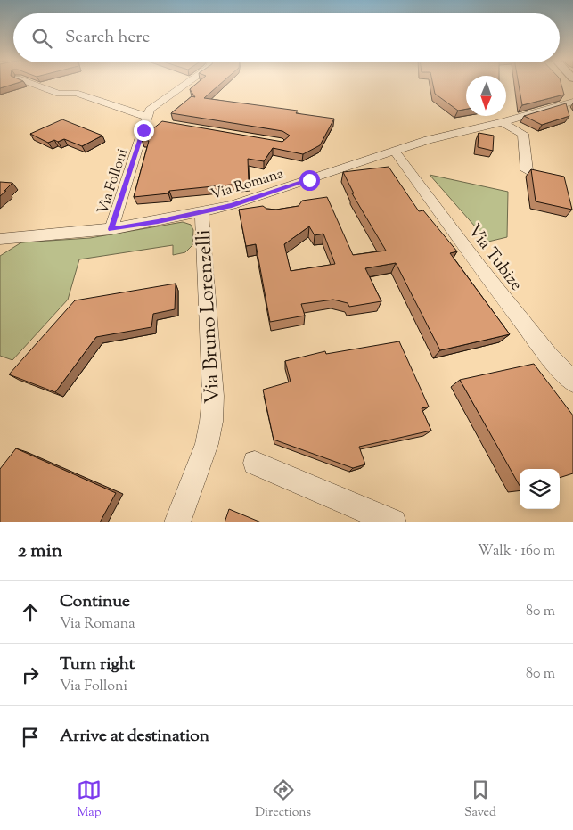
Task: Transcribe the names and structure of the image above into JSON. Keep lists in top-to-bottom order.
{
  "streets": {
    "street": [
      "Via Folloni",
      "Via Romana",
      "Via Tubize",
      "Via Bruno Lorenzelli"
    ]
  },
  "crossings": [
    ["Via Folloni", "Via Romana"],
    ["Via Romana", "Via Tubize"],
    ["Via Romana", "Via Bruno Lorenzelli"]
  ],
  "north": "bottom",
  "page": {
    "search": "Search here",
    "heading": ["2 min", "Walk · 160 m"],
    "list": [
      ["Continue", "Via Romana", "80 m"],
      ["Turn right", "Via Folloni", "80 m"],
      "Arrive at destination"
    ],
    "nav": ["Map", "Directions", "Saved"]
  }
}
